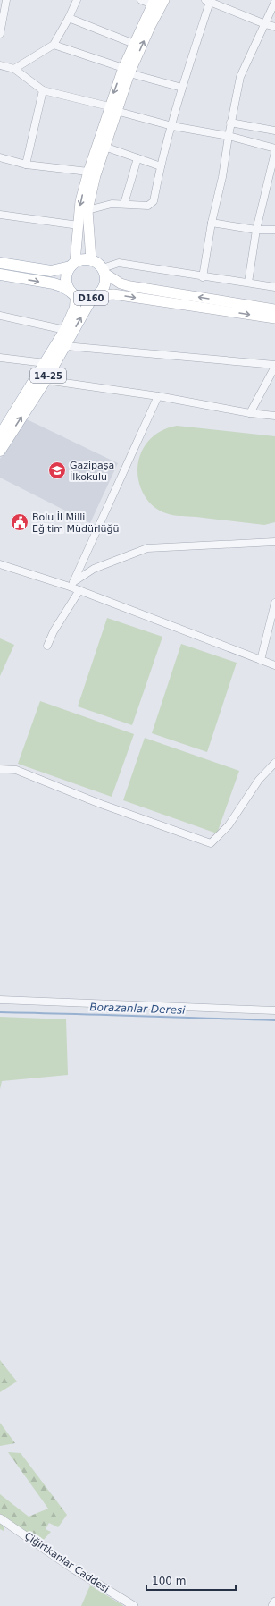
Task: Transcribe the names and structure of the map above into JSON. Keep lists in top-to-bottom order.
{
  "streets": {
    "main road": ["D160", "14-25"],
    "street": ["Çiğirtkanlar Caddesi"]
  },
  "crossings": [
    ["D160", "14-25"]
  ],
  "water": ["Borazanlar Deresi"],
  "places": {
    "school or university": ["Gazipaşa İlkokulu"],
    "public building": ["Bolu İl Milli Eğitim Müdürlüğü"]
  },
  "scale_bar": "100 m"
}
